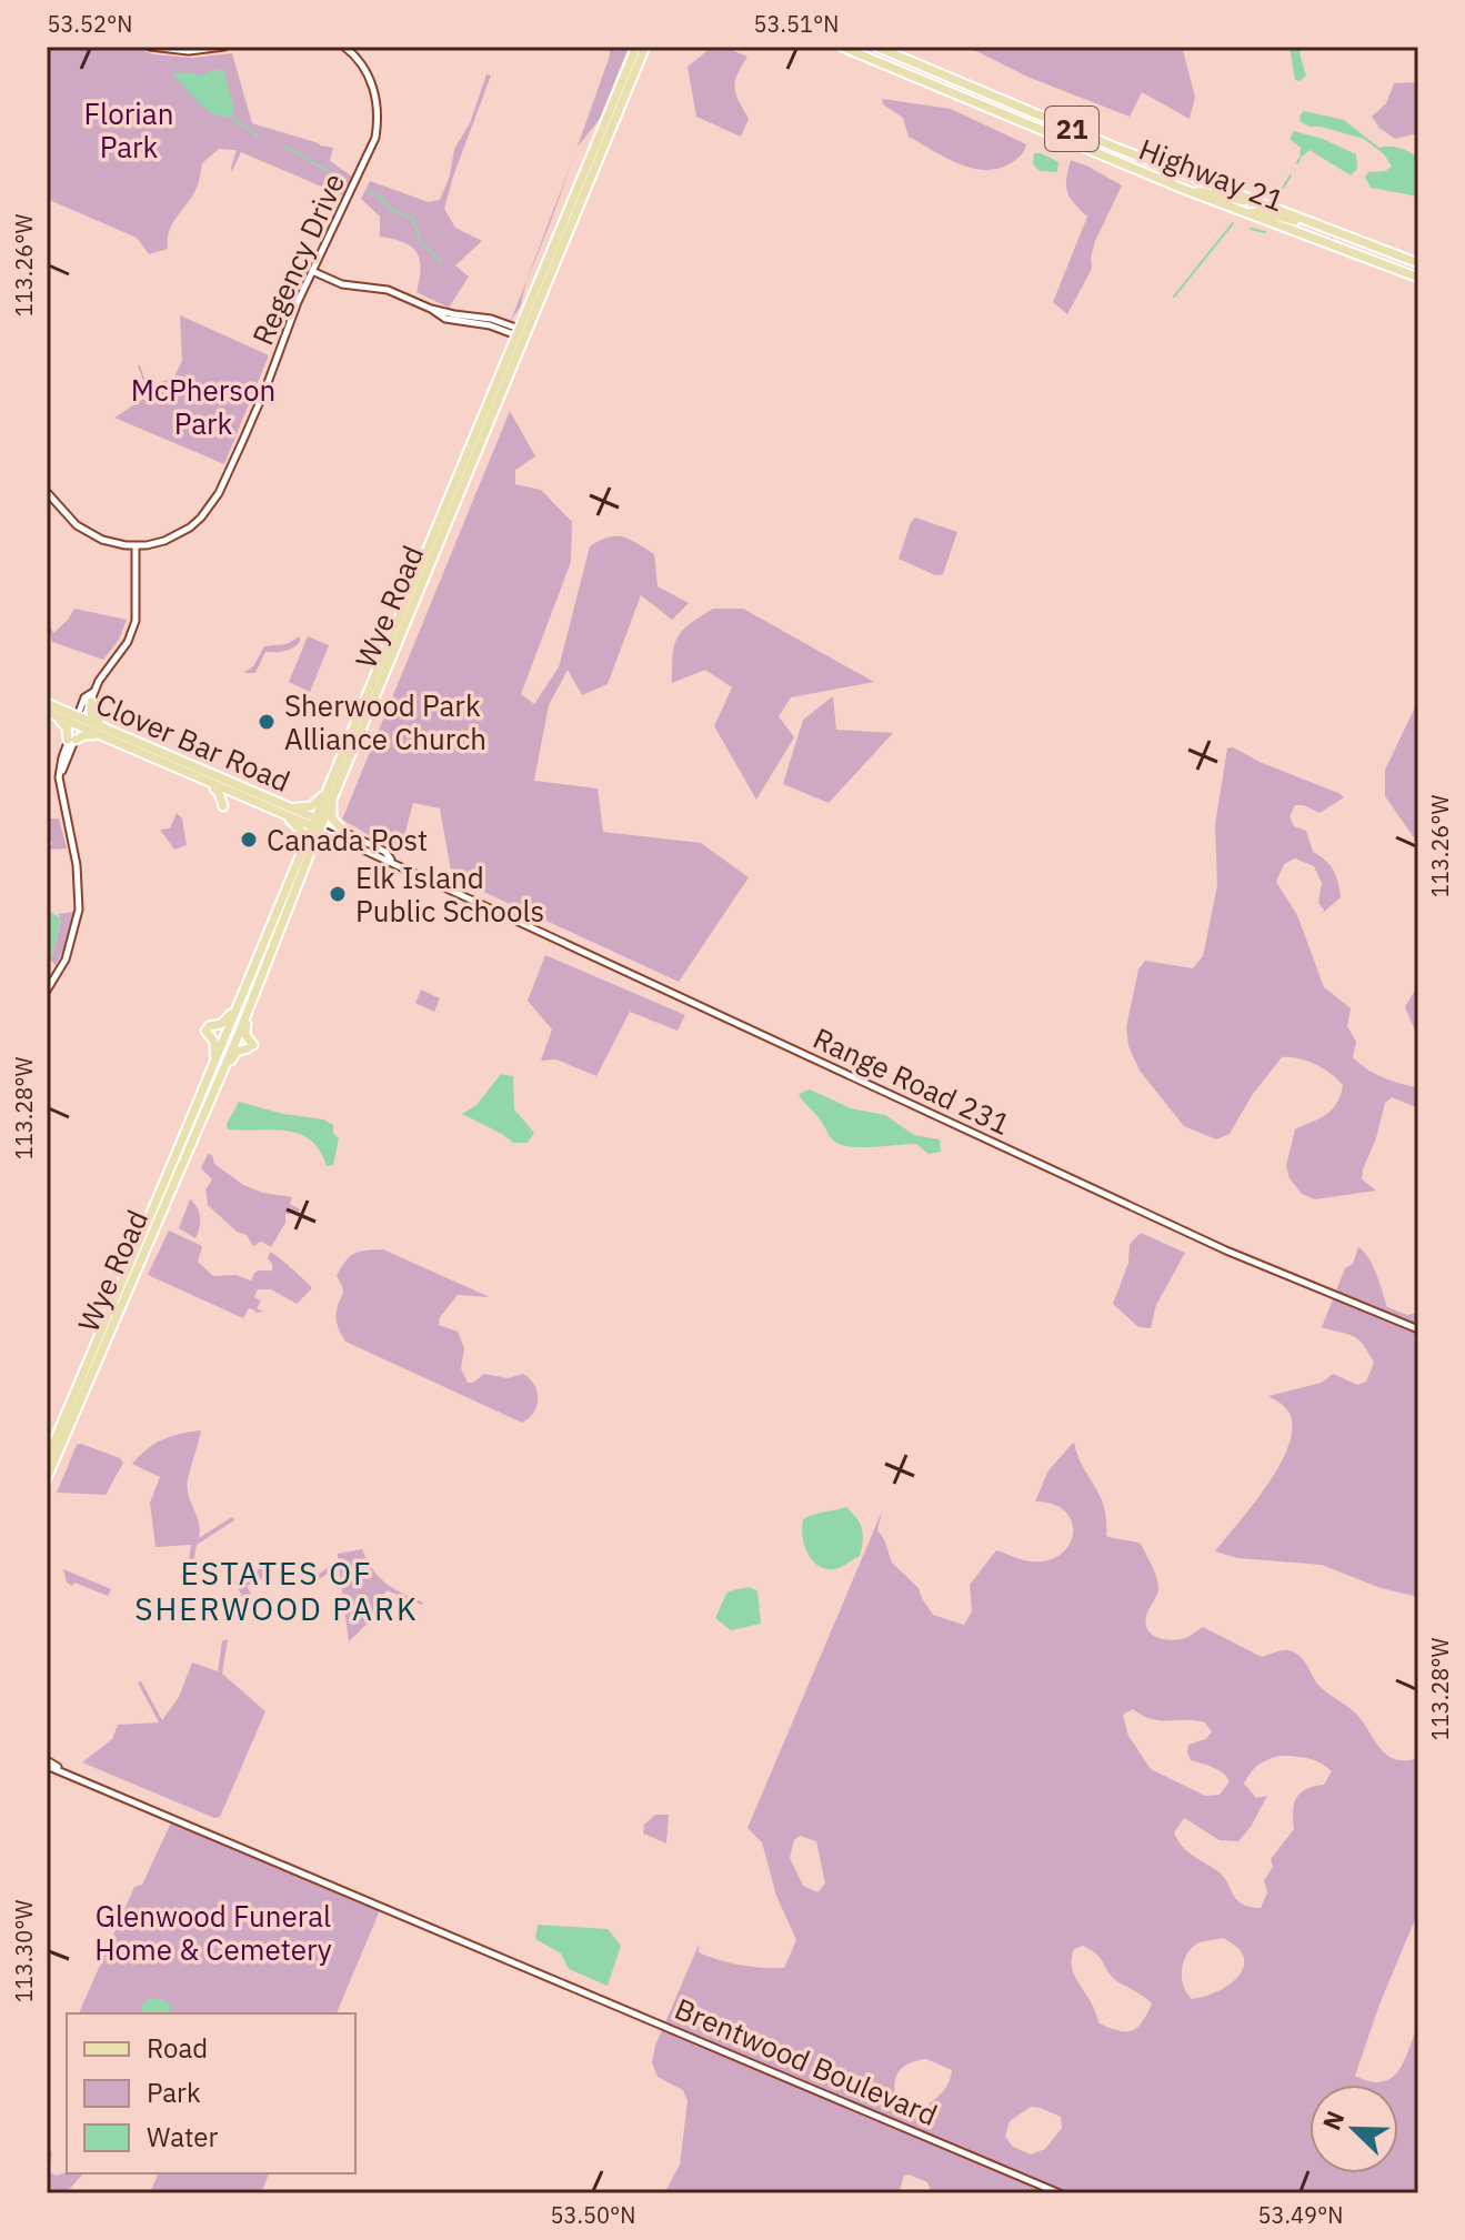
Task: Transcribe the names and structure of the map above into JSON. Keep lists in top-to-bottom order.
{
  "streets": {
    "main road": [
      "21",
      "Highway 21",
      "Wye Road",
      "Clover Bar Road"
    ],
    "street": ["Regency Drive", "Range Road 231", "Brentwood Boulevard"]
  },
  "crossings": [
    ["Wye Road", "Clover Bar Road"],
    ["Wye Road", "Range Road 231"],
    ["Clover Bar Road", "Range Road 231"]
  ],
  "districts": ["ESTATES OF SHERWOOD PARK"],
  "parks": ["Florian Park", "McPherson Park", "Glenwood Funeral Home & Cemetery"],
  "places": ["Sherwood Park Alliance Church", "Canada Post", "Elk Island Public Schools"],
  "legend": ["Road", "Park", "Water"],
  "north": "top left",
  "coordinates": [
    "53.52°N",
    "53.51°N",
    "113.26°W",
    "113.28°W",
    "113.30°W",
    "53.50°N",
    "53.49°N"
  ]
}
